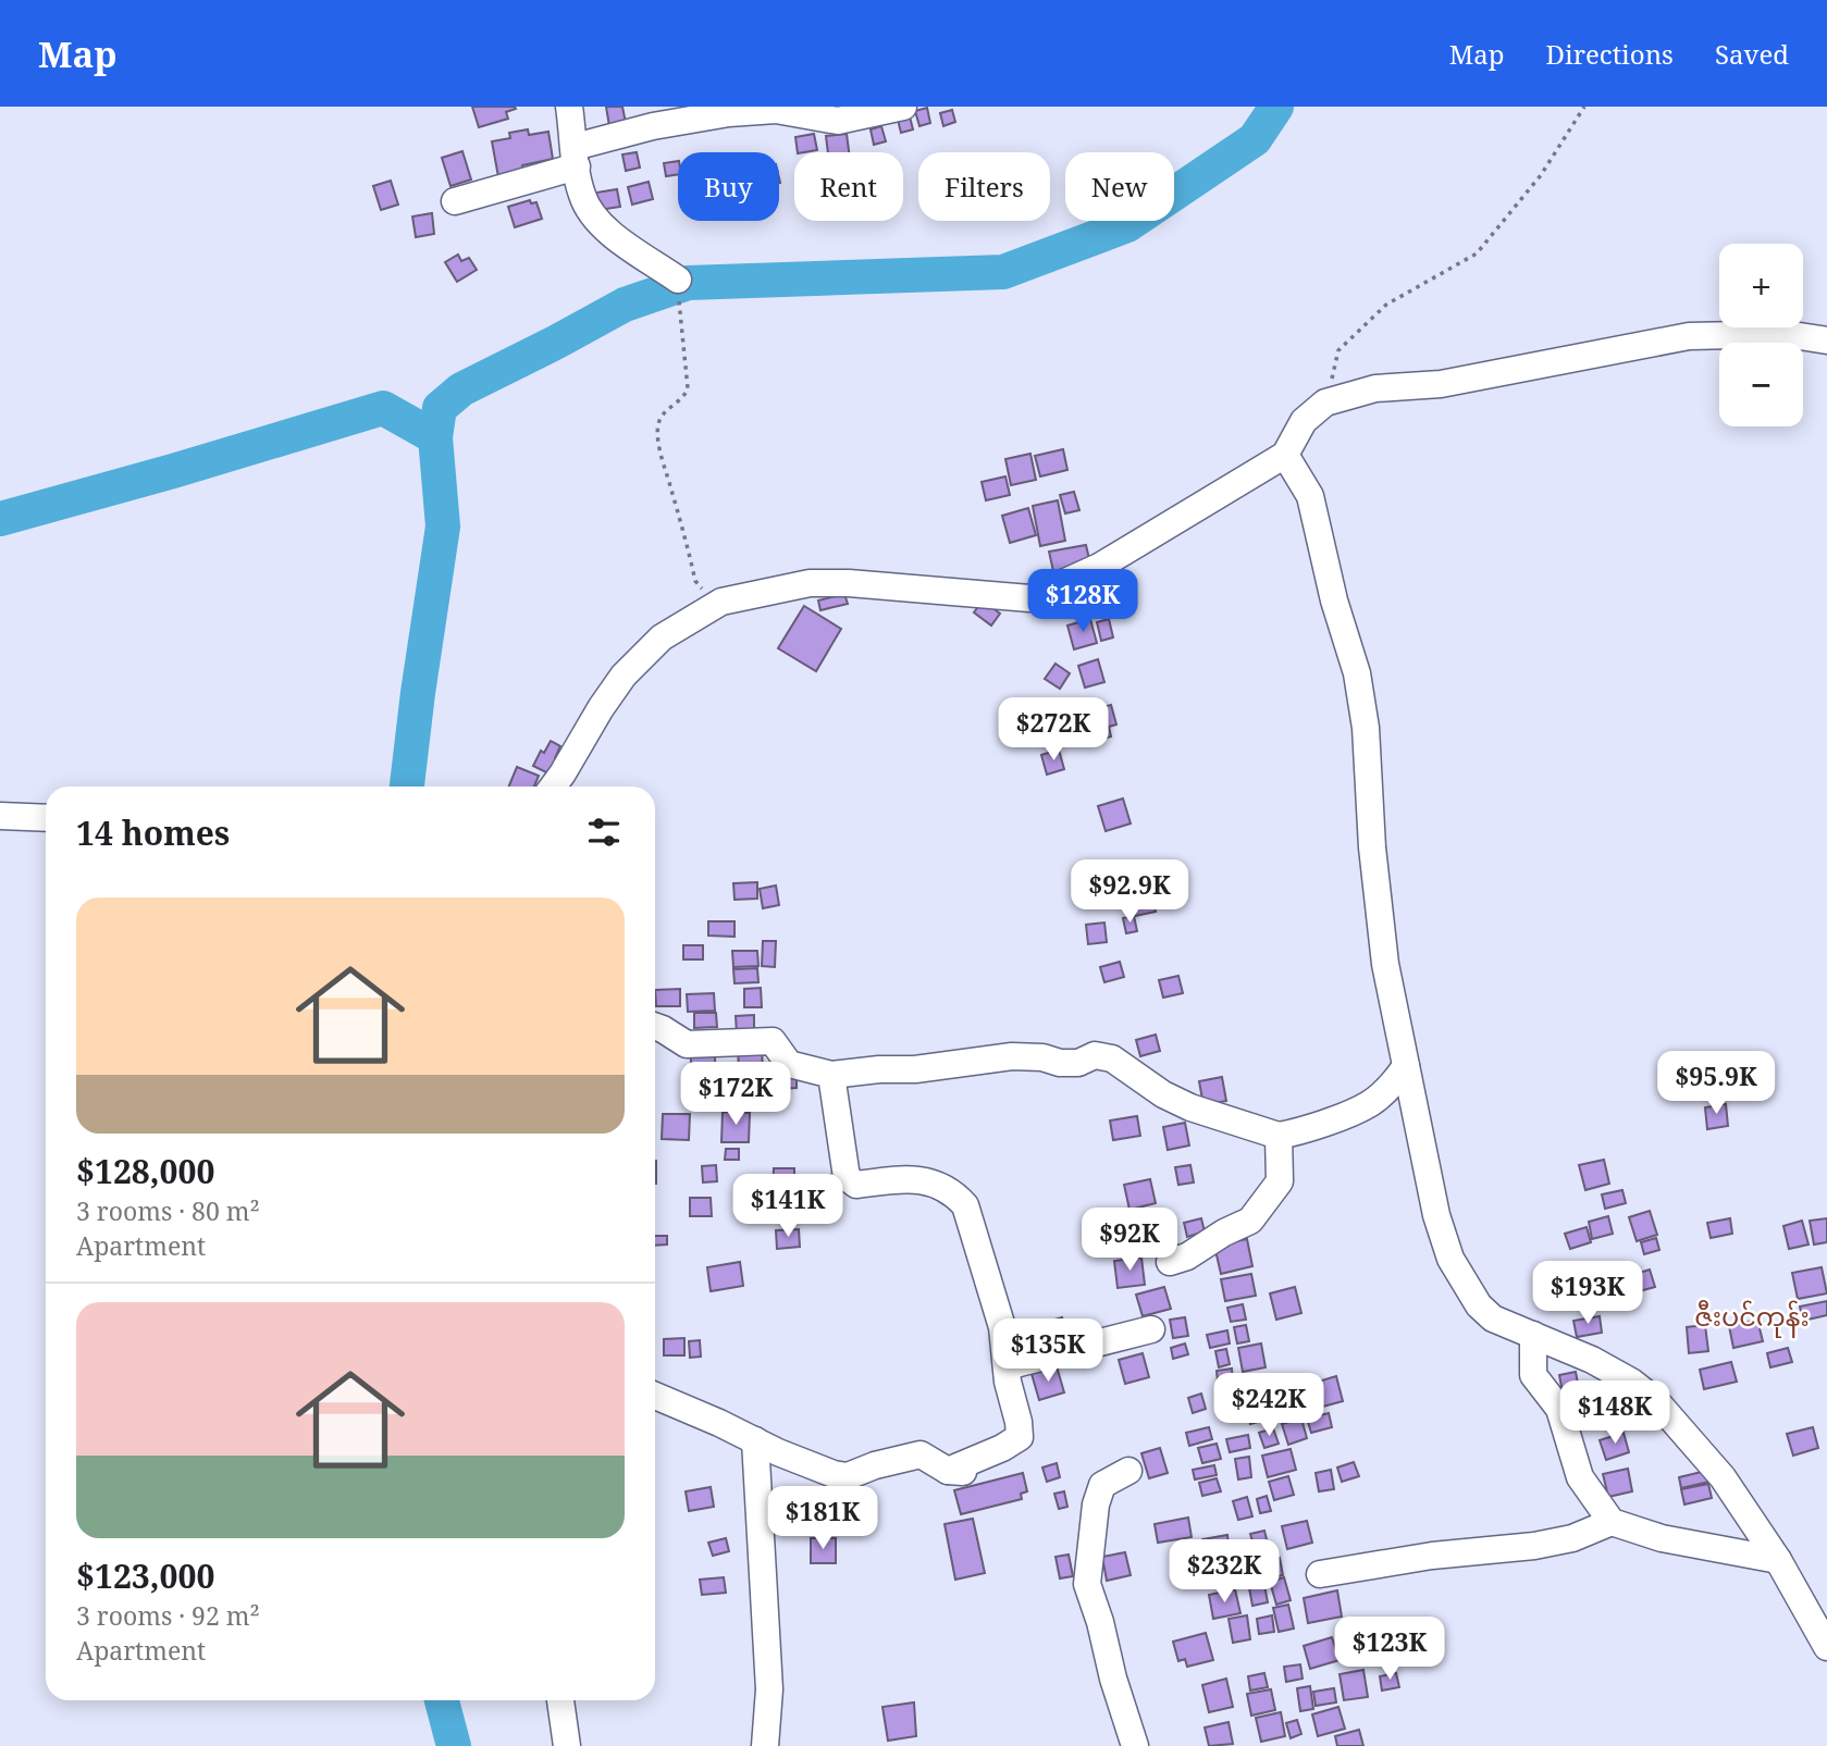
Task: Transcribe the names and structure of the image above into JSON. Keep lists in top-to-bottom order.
{
  "districts": ["ဇီးပင်ကုန်း"],
  "page": {
    "header": "Map",
    "nav": ["Map", "Directions", "Saved"],
    "chip": [
      "Buy",
      "Rent",
      "Filters",
      "New"
    ],
    "map_buttons": ["+", "−"],
    "price": [
      "$128K",
      "$272K",
      "$92.9K",
      "$95.9K",
      "$172K",
      "$141K",
      "$92K",
      "$193K",
      "$135K",
      "$242K",
      "$148K",
      "$181K",
      "$232K",
      "$123K"
    ],
    "heading": "14 homes",
    "list": [
      {
        "name": "$128,000",
        "note": "3 rooms · 80 m² · Apartment"
      },
      {
        "name": "$123,000",
        "note": "3 rooms · 92 m² · Apartment"
      }
    ]
  }
}
